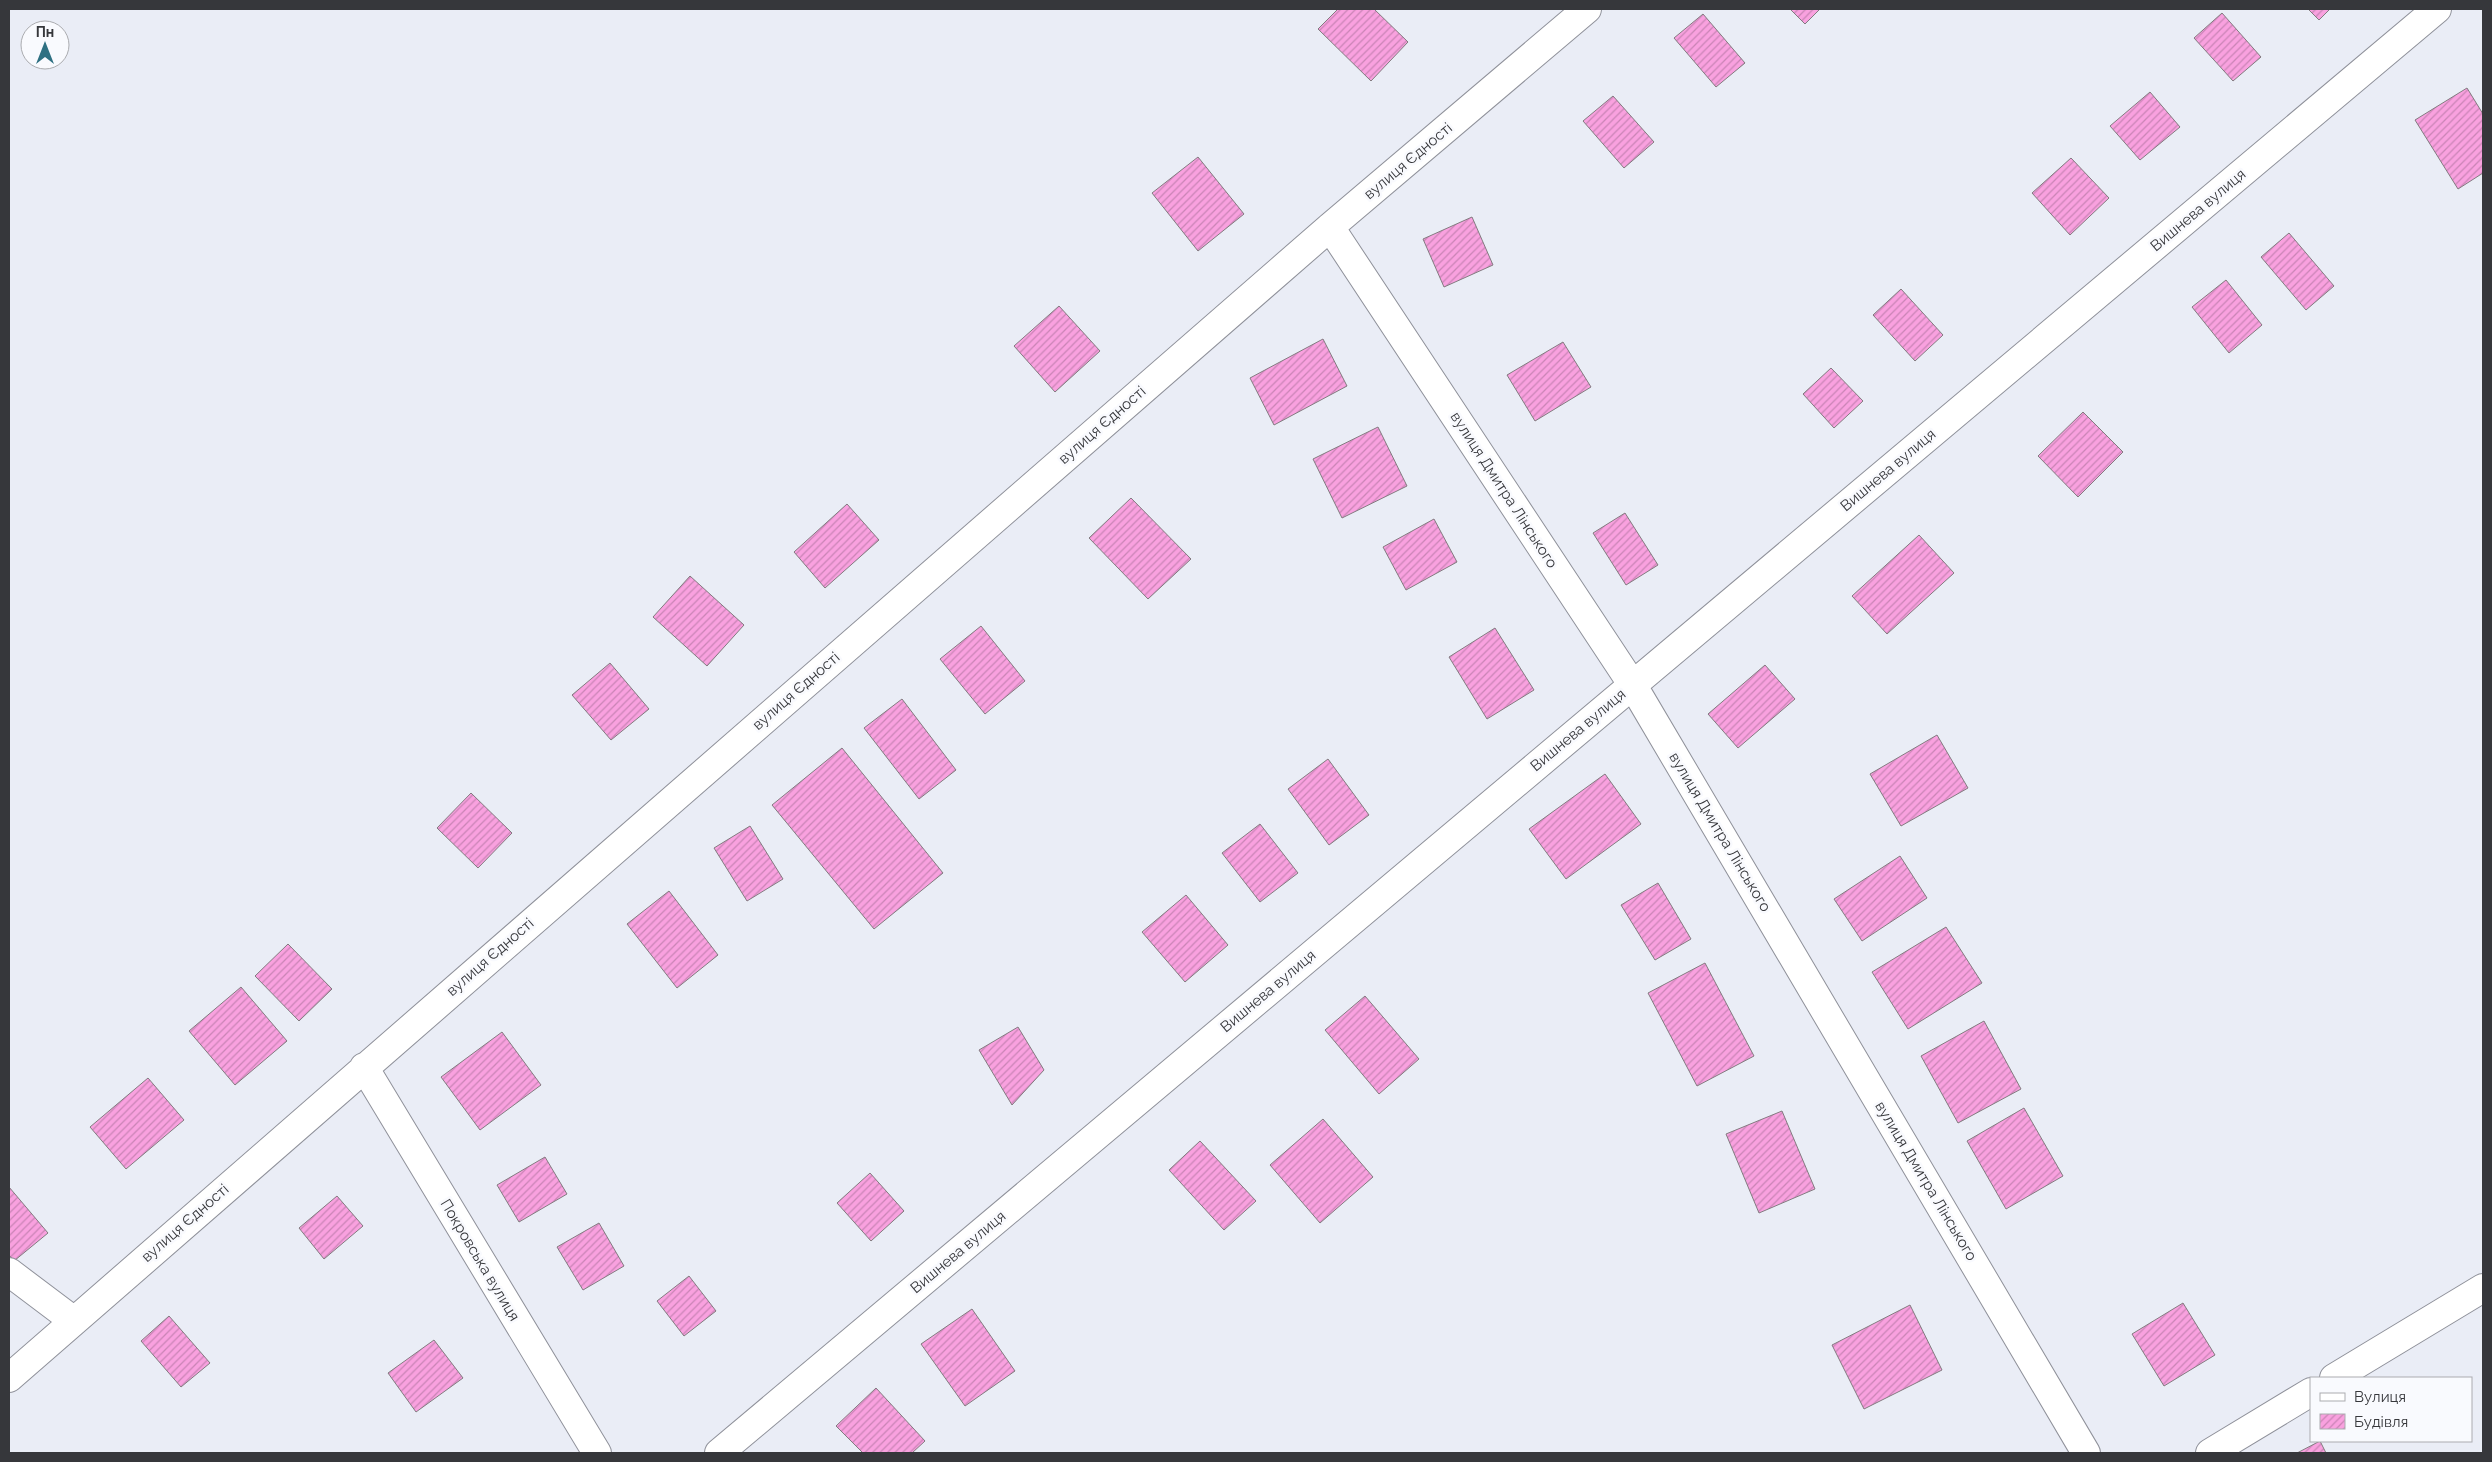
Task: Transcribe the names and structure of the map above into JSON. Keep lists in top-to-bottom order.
{
  "streets": {
    "street": [
      "вулиця Єдності",
      "Вишнева вулиця",
      "вулиця Дмитра Лінського",
      "Покровська вулиця"
    ]
  },
  "crossings": [
    ["вулиця Єдності", "вулиця Дмитра Лінського"],
    ["вулиця Єдності", "Покровська вулиця"],
    ["Вишнева вулиця", "вулиця Дмитра Лінського"]
  ],
  "legend": ["Вулиця", "Будівля"],
  "north": "top"
}
